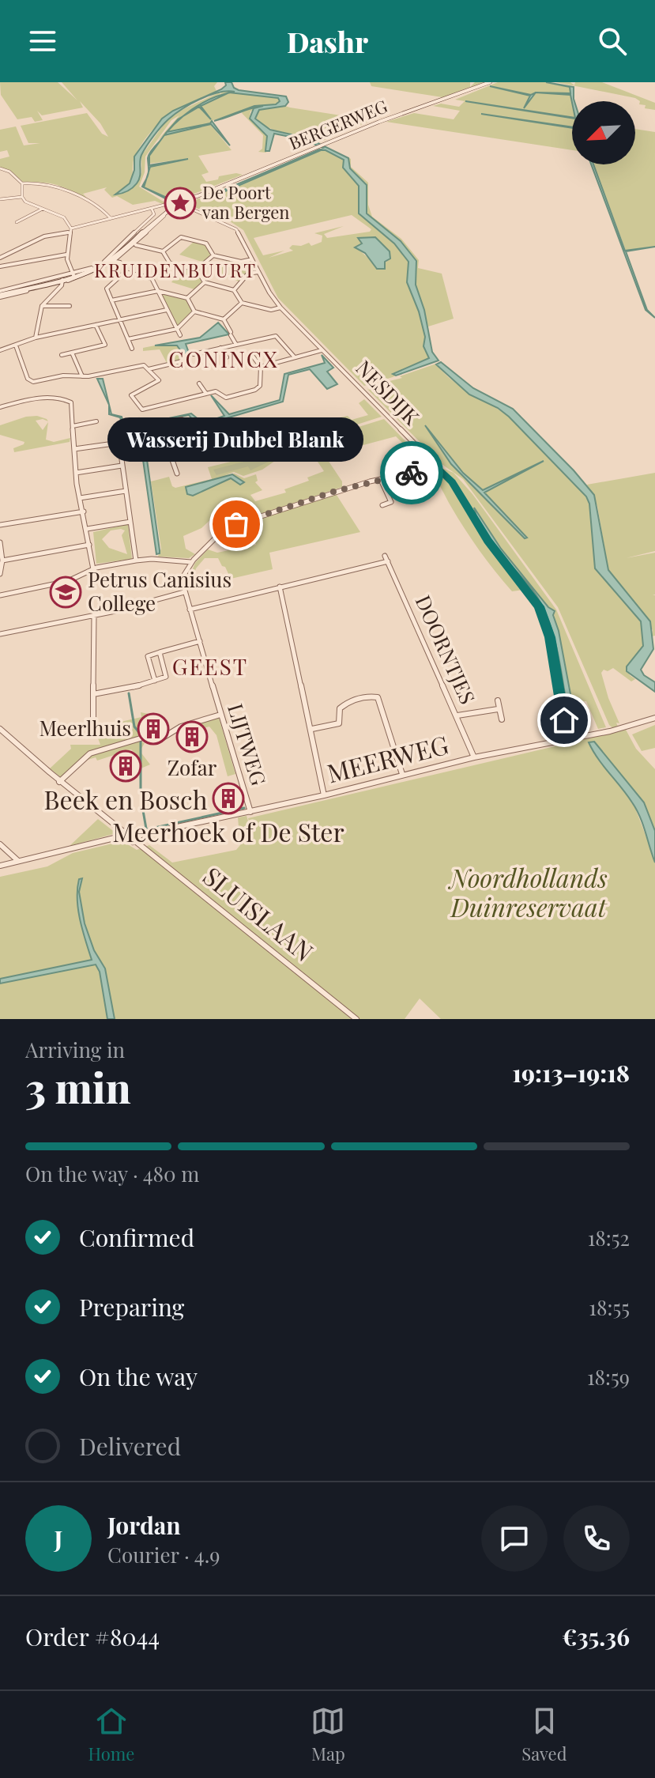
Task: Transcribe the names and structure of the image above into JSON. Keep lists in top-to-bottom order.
{
  "streets": {
    "main road": ["BERGERWEG"],
    "street": [
      "NESDIJK",
      "DOORNTJES",
      "LIJTWEG",
      "MEERWEG",
      "SLUISLAAN"
    ]
  },
  "crossings": [
    ["BERGERWEG", "NESDIJK"],
    ["NESDIJK", "MEERWEG"],
    ["DOORNTJES", "MEERWEG"],
    ["LIJTWEG", "MEERWEG"],
    ["MEERWEG", "SLUISLAAN"]
  ],
  "districts": ["KRUIDENBUURT", "CONINCX", "GEEST"],
  "parks": ["Noordhollands Duinreservaat"],
  "places": {
    "place": ["De Poort van Bergen"],
    "other": ["Wasserij Dubbel Blank"],
    "school or university": ["Petrus Canisius College"],
    "building": [
      "Meerlhuis",
      "Zofar",
      "Beek en Bosch",
      "Meerhoek of De Ster"
    ]
  },
  "north": "bottom left",
  "page": {
    "header": "Dashr",
    "bubble": "Wasserij Dubbel Blank",
    "heading": ["3 min", "Arriving in", "19:13–19:18"],
    "panel": [
      "Jordan",
      "Courier · 4.9",
      "Order #8044",
      "€35.36"
    ],
    "bar": "On the way · 480 m",
    "list": [
      ["Confirmed", "18:52"],
      ["Preparing", "18:55"],
      ["On the way", "18:59"],
      "Delivered"
    ],
    "round": "J",
    "tabs": ["Home", "Map", "Saved"]
  }
}
